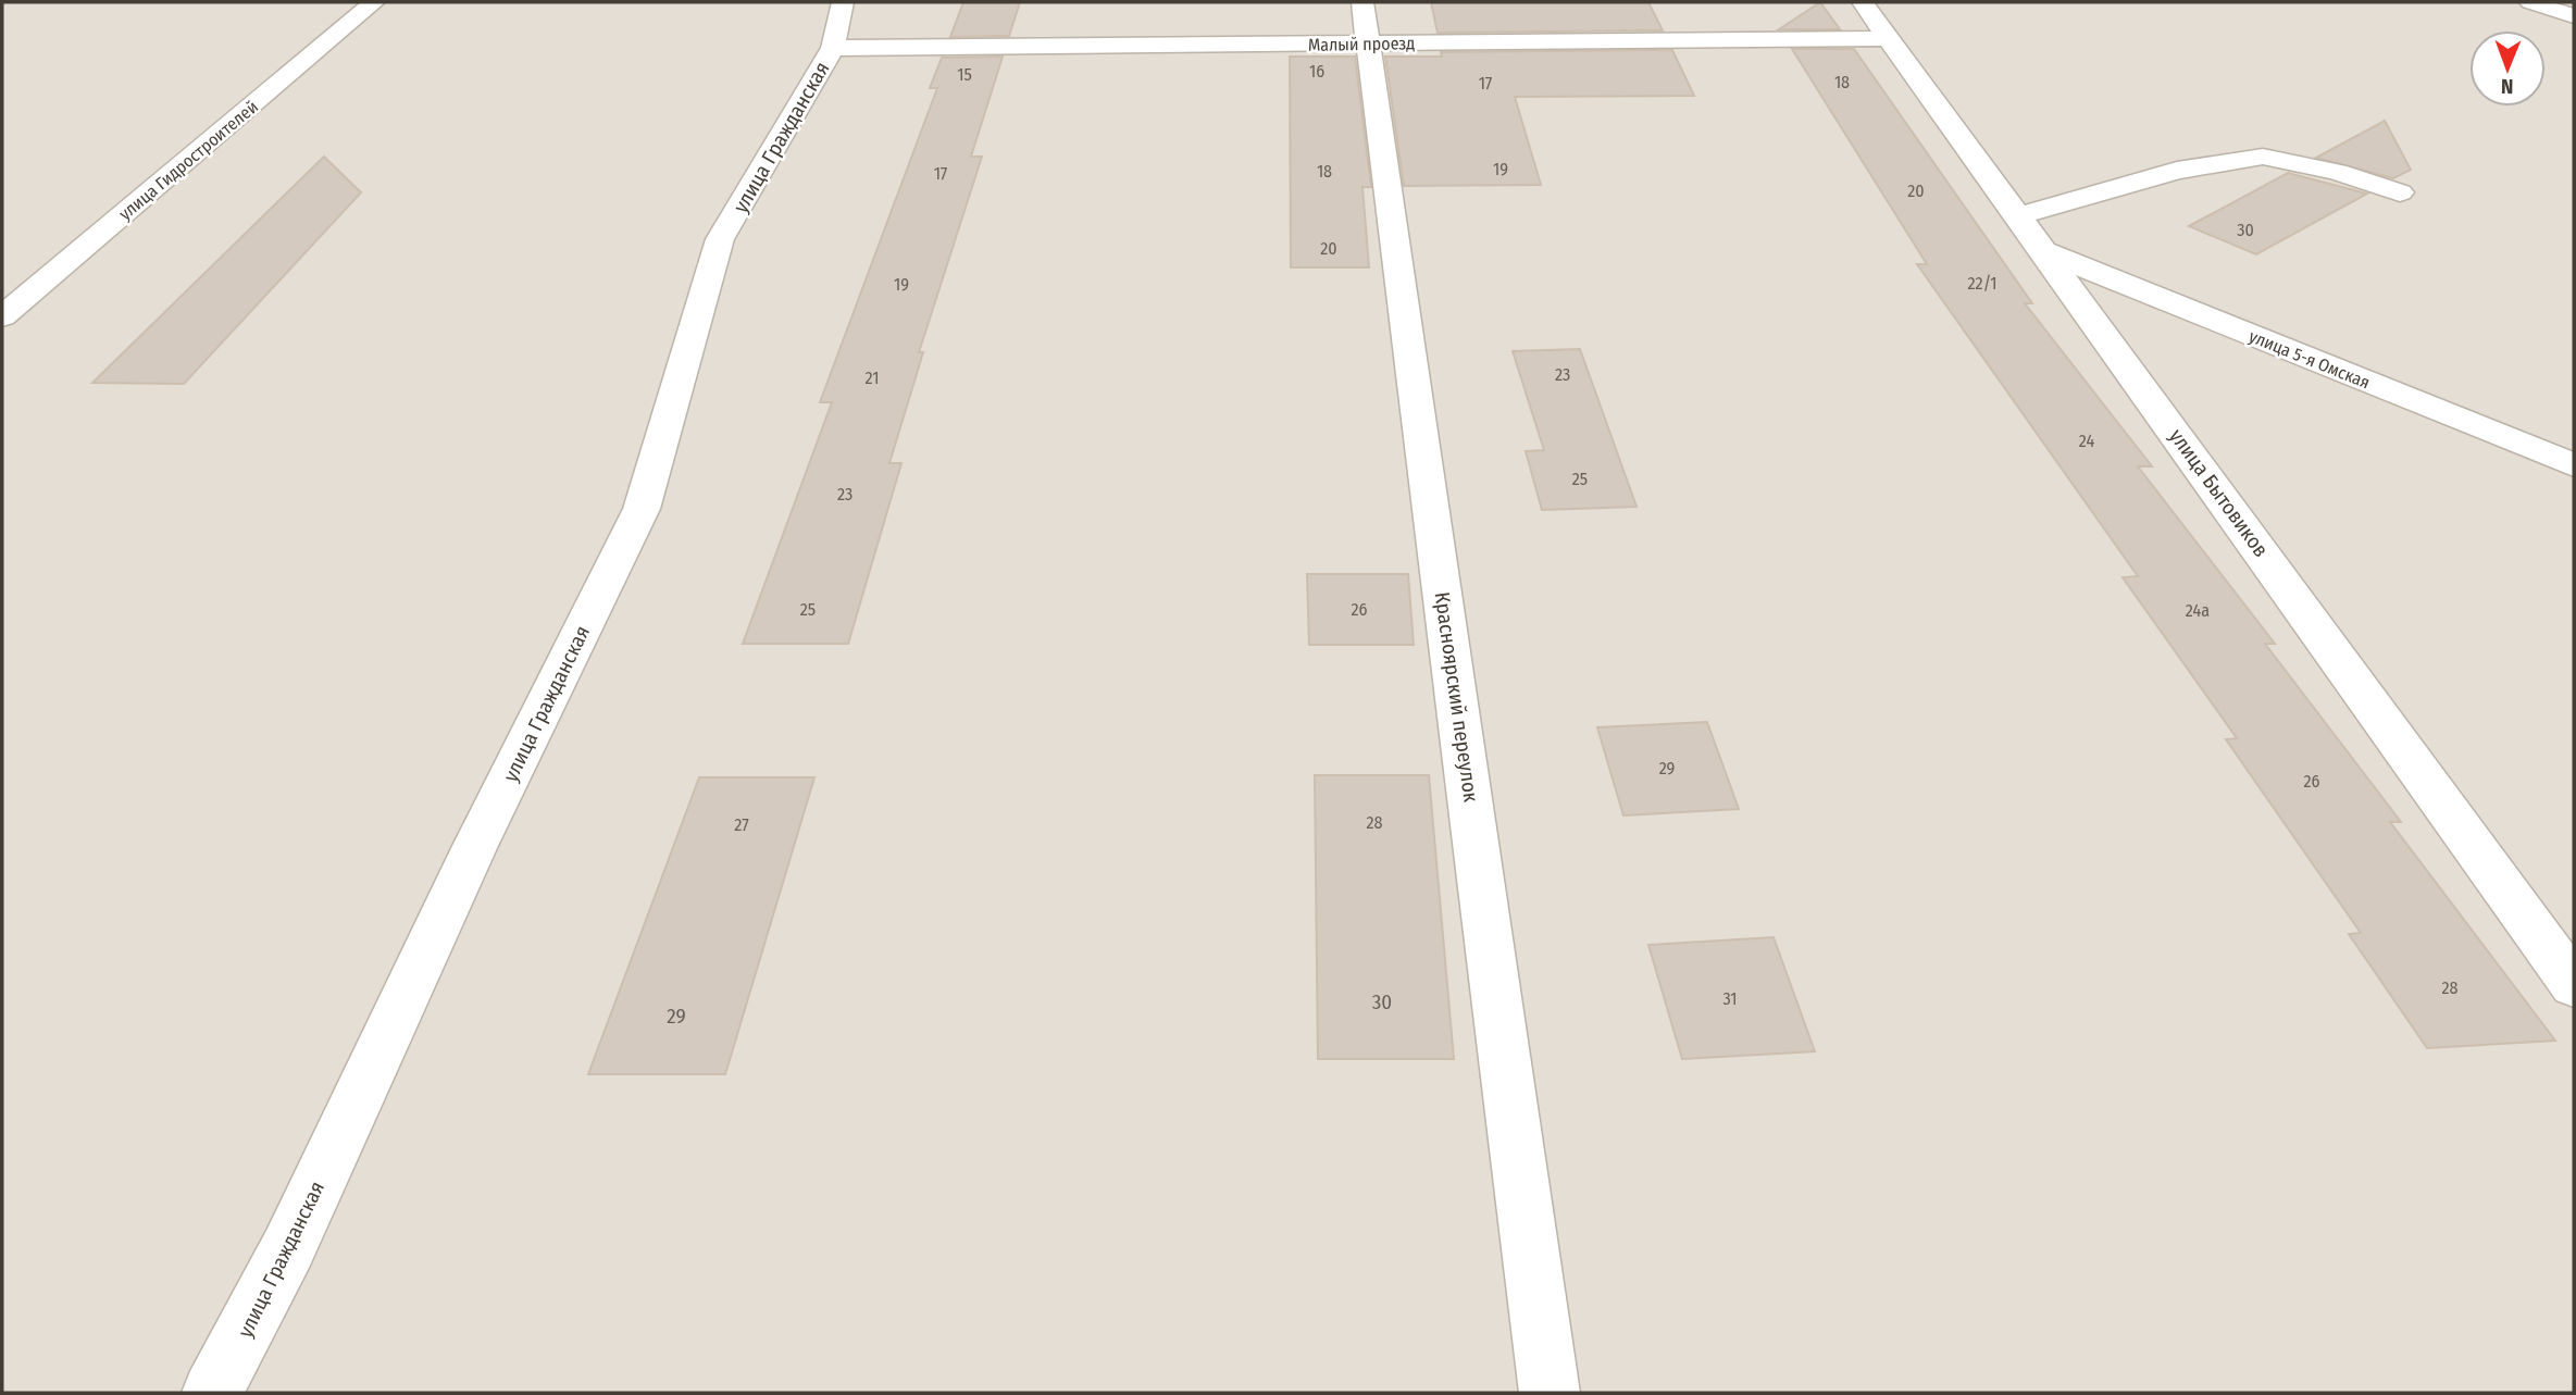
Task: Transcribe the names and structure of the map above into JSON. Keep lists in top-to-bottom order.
{
  "streets": {
    "street": [
      "Малый проезд",
      "улица Гражданская",
      "улица Гидростроителей",
      "улица 5-я Омская",
      "улица Бытовиков",
      "Красноярский переулок"
    ]
  },
  "crossings": [
    ["Малый проезд", "улица Гражданская"],
    ["Малый проезд", "улица Бытовиков"],
    ["Малый проезд", "Красноярский переулок"],
    ["улица 5-я Омская", "улица Бытовиков"]
  ],
  "house_numbers": [
    "16",
    "15",
    "18",
    "17",
    "19",
    "18",
    "17",
    "20",
    "30",
    "20",
    "22/1",
    "19",
    "23",
    "21",
    "24",
    "25",
    "23",
    "25",
    "26",
    "24а",
    "29",
    "26",
    "28",
    "27",
    "28",
    "31",
    "30",
    "29"
  ],
  "north": "bottom"
}
